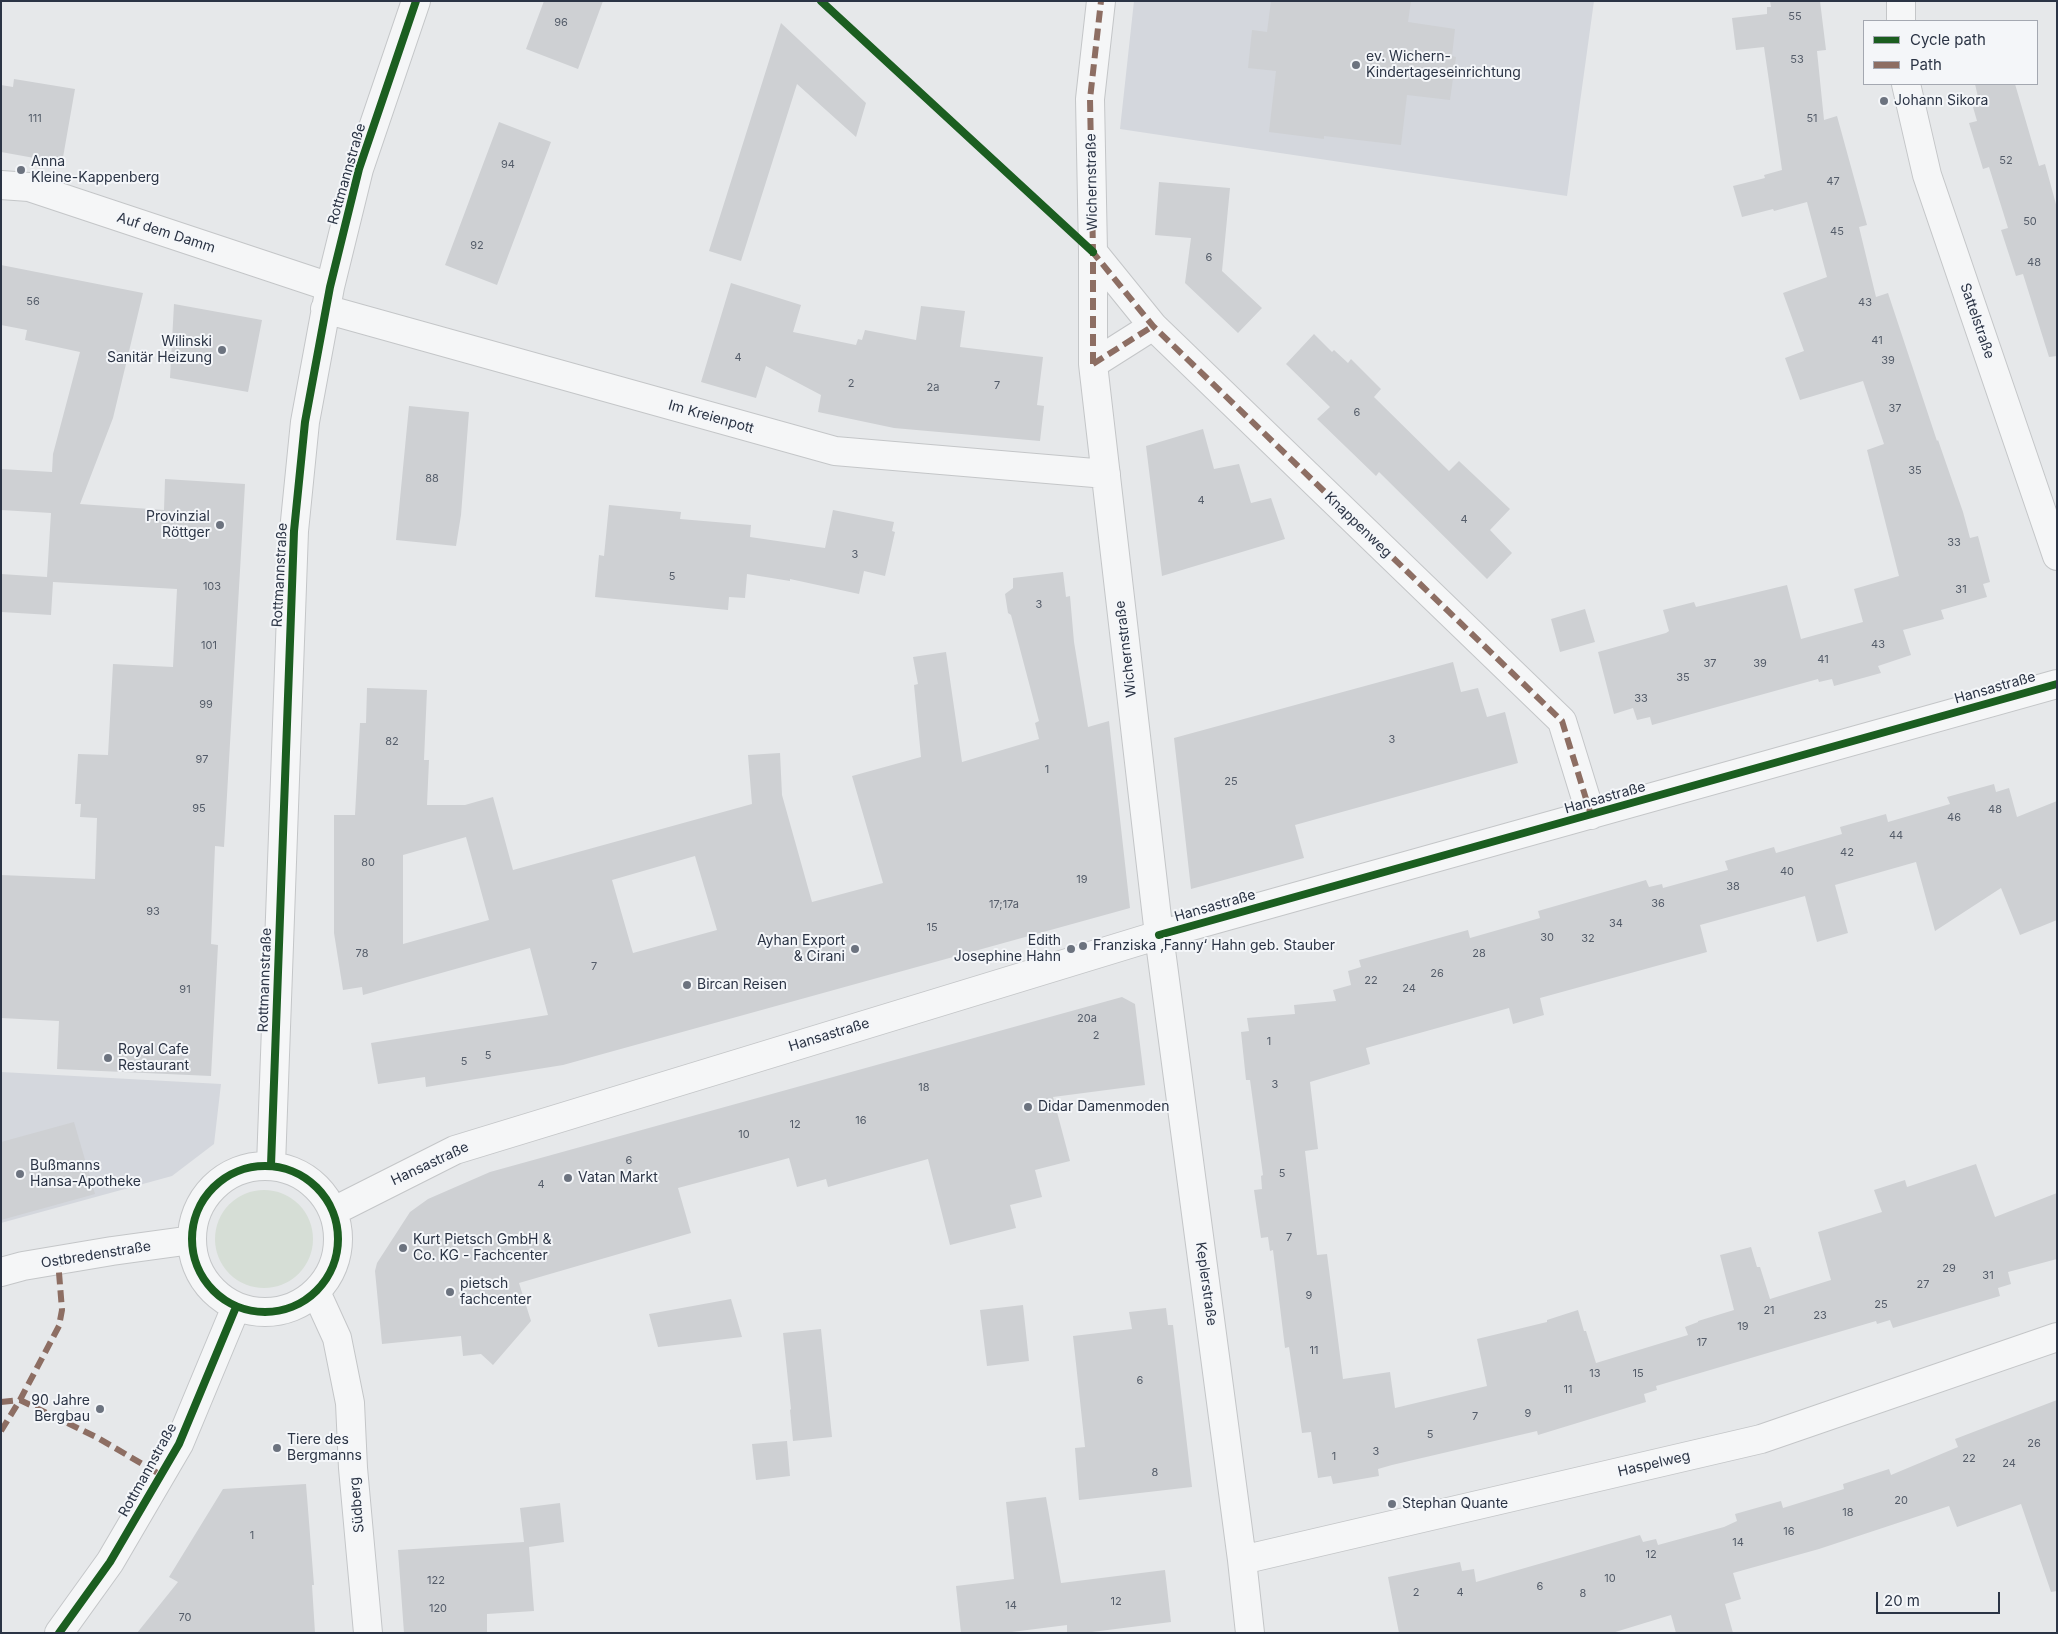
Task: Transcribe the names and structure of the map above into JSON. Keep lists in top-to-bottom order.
{
  "streets": {
    "street": [
      "Rottmannstraße",
      "Wichernstraße",
      "Auf dem Damm",
      "Sattelstraße",
      "Im Kreienpott",
      "Knappenweg",
      "Hansastraße",
      "Ostbredenstraße",
      "Keplerstraße",
      "Haspelweg",
      "Südberg"
    ]
  },
  "crossings": [
    ["Rottmannstraße", "Auf dem Damm"],
    ["Rottmannstraße", "Im Kreienpott"],
    ["Rottmannstraße", "Hansastraße"],
    ["Rottmannstraße", "Ostbredenstraße"],
    ["Rottmannstraße", "Südberg"],
    ["Wichernstraße", "Im Kreienpott"],
    ["Wichernstraße", "Knappenweg"],
    ["Wichernstraße", "Hansastraße"],
    ["Wichernstraße", "Keplerstraße"],
    ["Auf dem Damm", "Im Kreienpott"],
    ["Knappenweg", "Hansastraße"],
    ["Hansastraße", "Ostbredenstraße"],
    ["Hansastraße", "Keplerstraße"],
    ["Hansastraße", "Südberg"],
    ["Ostbredenstraße", "Südberg"],
    ["Keplerstraße", "Haspelweg"]
  ],
  "places": [
    "ev. Wichern- Kindertageseinrichtung",
    "Johann Sikora",
    "Anna Kleine-Kappenberg",
    "Wilinski Sanitär Heizung",
    "Provinzial Röttger",
    "Franziska ‚Fanny‘ Hahn geb. Stauber",
    "Ayhan Export & Cirani",
    "Edith Josephine Hahn",
    "Bircan Reisen",
    "Royal Cafe Restaurant",
    "Didar Damenmoden",
    "Bußmanns Hansa-Apotheke",
    "Vatan Markt",
    "Kurt Pietsch GmbH & Co. KG - Fachcenter",
    "pietsch fachcenter",
    "90 Jahre Bergbau",
    "Tiere des Bergmanns",
    "Stephan Quante"
  ],
  "house_numbers": [
    "55",
    "96",
    "53",
    "111",
    "51",
    "52",
    "94",
    "47",
    "50",
    "45",
    "92",
    "6",
    "48",
    "56",
    "43",
    "41",
    "4",
    "39",
    "2",
    "7",
    "2a",
    "37",
    "6",
    "35",
    "88",
    "4",
    "4",
    "33",
    "3",
    "5",
    "103",
    "31",
    "3",
    "43",
    "101",
    "41",
    "37",
    "39",
    "35",
    "33",
    "99",
    "3",
    "82",
    "97",
    "1",
    "25",
    "95",
    "48",
    "46",
    "44",
    "42",
    "80",
    "40",
    "19",
    "38",
    "36",
    "17;17a",
    "93",
    "34",
    "15",
    "30",
    "32",
    "78",
    "28",
    "7",
    "26",
    "22",
    "24",
    "91",
    "20a",
    "2",
    "1",
    "5",
    "5",
    "3",
    "18",
    "16",
    "12",
    "10",
    "6",
    "5",
    "4",
    "7",
    "29",
    "31",
    "27",
    "9",
    "25",
    "21",
    "23",
    "19",
    "17",
    "11",
    "13",
    "15",
    "6",
    "11",
    "9",
    "7",
    "5",
    "26",
    "3",
    "1",
    "22",
    "24",
    "8",
    "20",
    "18",
    "16",
    "1",
    "14",
    "12",
    "10",
    "122",
    "6",
    "2",
    "4",
    "8",
    "12",
    "14",
    "120",
    "70"
  ],
  "legend": ["Cycle path", "Path"],
  "scale_bar": "20 m"
}
